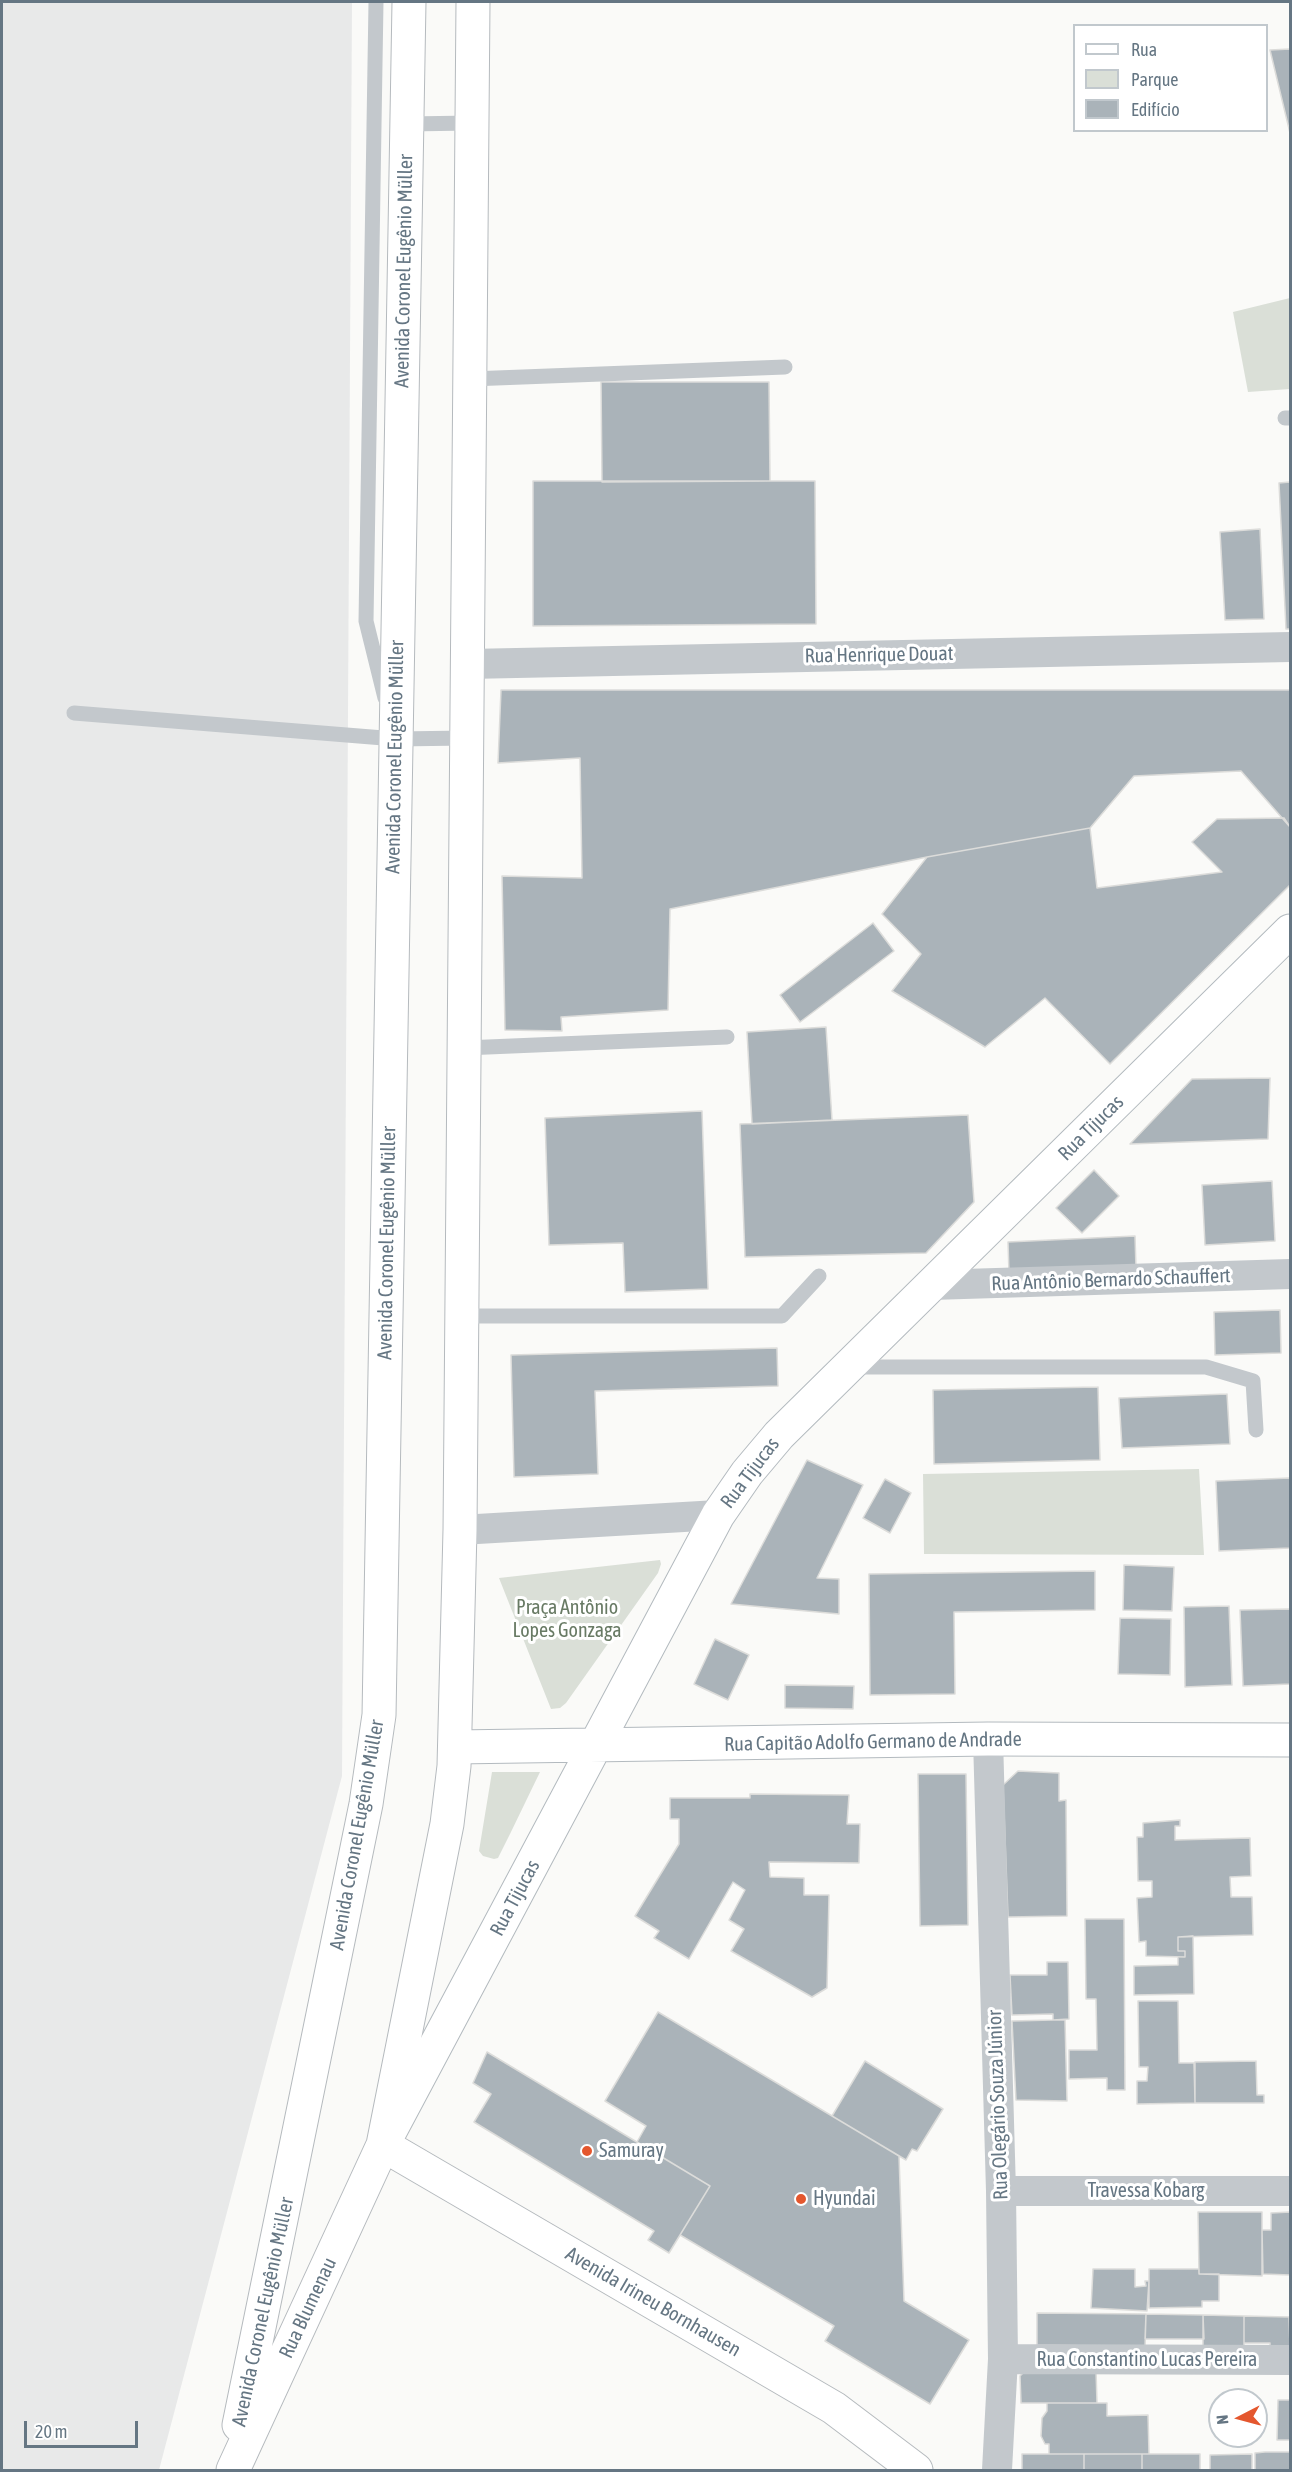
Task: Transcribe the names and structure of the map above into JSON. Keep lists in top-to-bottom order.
{
  "streets": {
    "main road": [
      "Avenida Coronel Eugênio Müller",
      "Rua Tijucas",
      "Rua Capitão Adolfo Germano de Andrade",
      "Avenida Irineu Bornhausen",
      "Rua Blumenau"
    ],
    "street": [
      "Rua Henrique Douat",
      "Rua Antônio Bernardo Schauffert",
      "Rua Olegário Souza Júnior",
      "Travessa Kobarg",
      "Rua Constantino Lucas Pereira"
    ]
  },
  "crossings": [
    ["Avenida Coronel Eugênio Müller", "Rua Blumenau"],
    ["Rua Tijucas", "Rua Antônio Bernardo Schauffert"],
    ["Rua Tijucas", "Rua Capitão Adolfo Germano de Andrade"],
    ["Rua Tijucas", "Avenida Irineu Bornhausen"],
    ["Rua Tijucas", "Rua Blumenau"],
    ["Rua Capitão Adolfo Germano de Andrade", "Rua Olegário Souza Júnior"],
    ["Rua Olegário Souza Júnior", "Travessa Kobarg"],
    ["Rua Olegário Souza Júnior", "Rua Constantino Lucas Pereira"],
    ["Avenida Irineu Bornhausen", "Rua Blumenau"]
  ],
  "parks": ["Praça Antônio Lopes Gonzaga"],
  "places": ["Samuray", "Hyundai"],
  "legend": ["Rua", "Parque", "Edifício"],
  "scale_bar": "20 m",
  "north": "left"
}
